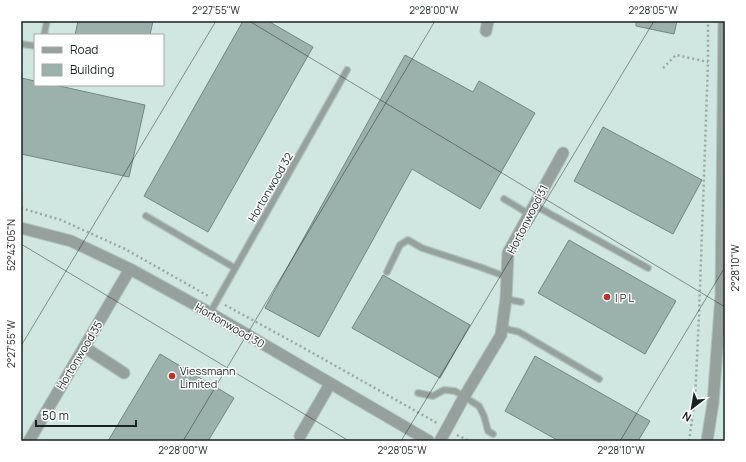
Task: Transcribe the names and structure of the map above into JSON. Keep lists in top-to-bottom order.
{
  "streets": {
    "street": ["Hortonwood 31", "Hortonwood 30", "Hortonwood 35"],
    "lane": ["Hortonwood 32"]
  },
  "crossings": [
    ["Hortonwood 32", "Hortonwood 30"],
    ["Hortonwood 30", "Hortonwood 35"]
  ],
  "places": ["I P L", "Viessmann Limited"],
  "legend": ["Road", "Building"],
  "scale_bar": "50 m",
  "north": "bottom left",
  "coordinates": [
    "2°27'55\"W",
    "2°28'00\"W",
    "2°28'05\"W",
    "52°43'05\"N",
    "2°28'10\"W"
  ]
}
